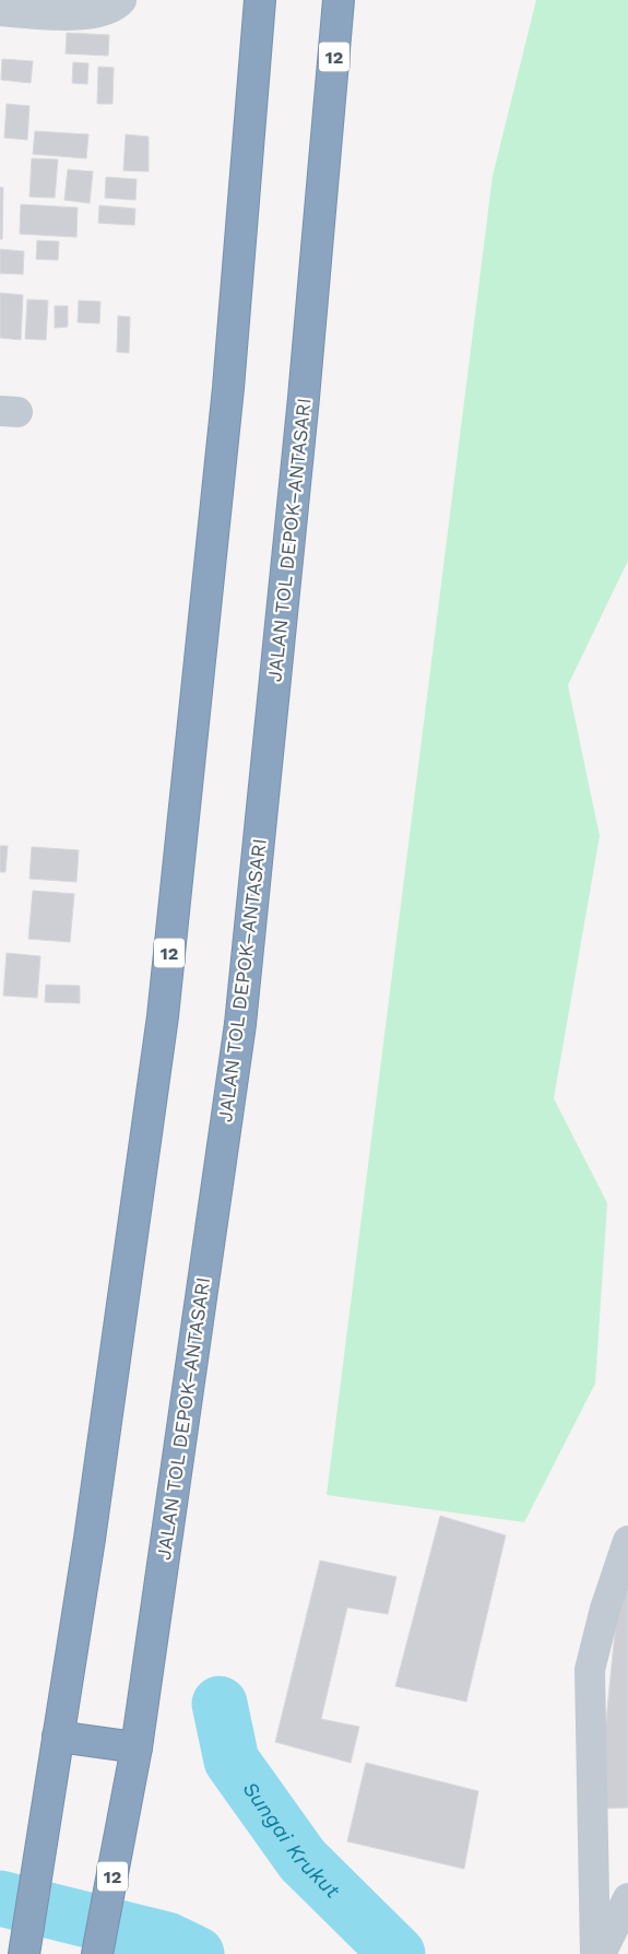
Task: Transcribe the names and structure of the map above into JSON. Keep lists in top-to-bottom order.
{
  "streets": {
    "highway": ["12", "JALAN TOL DEPOK–ANTASARI"]
  },
  "water": ["Sungai Krukut"]
}
